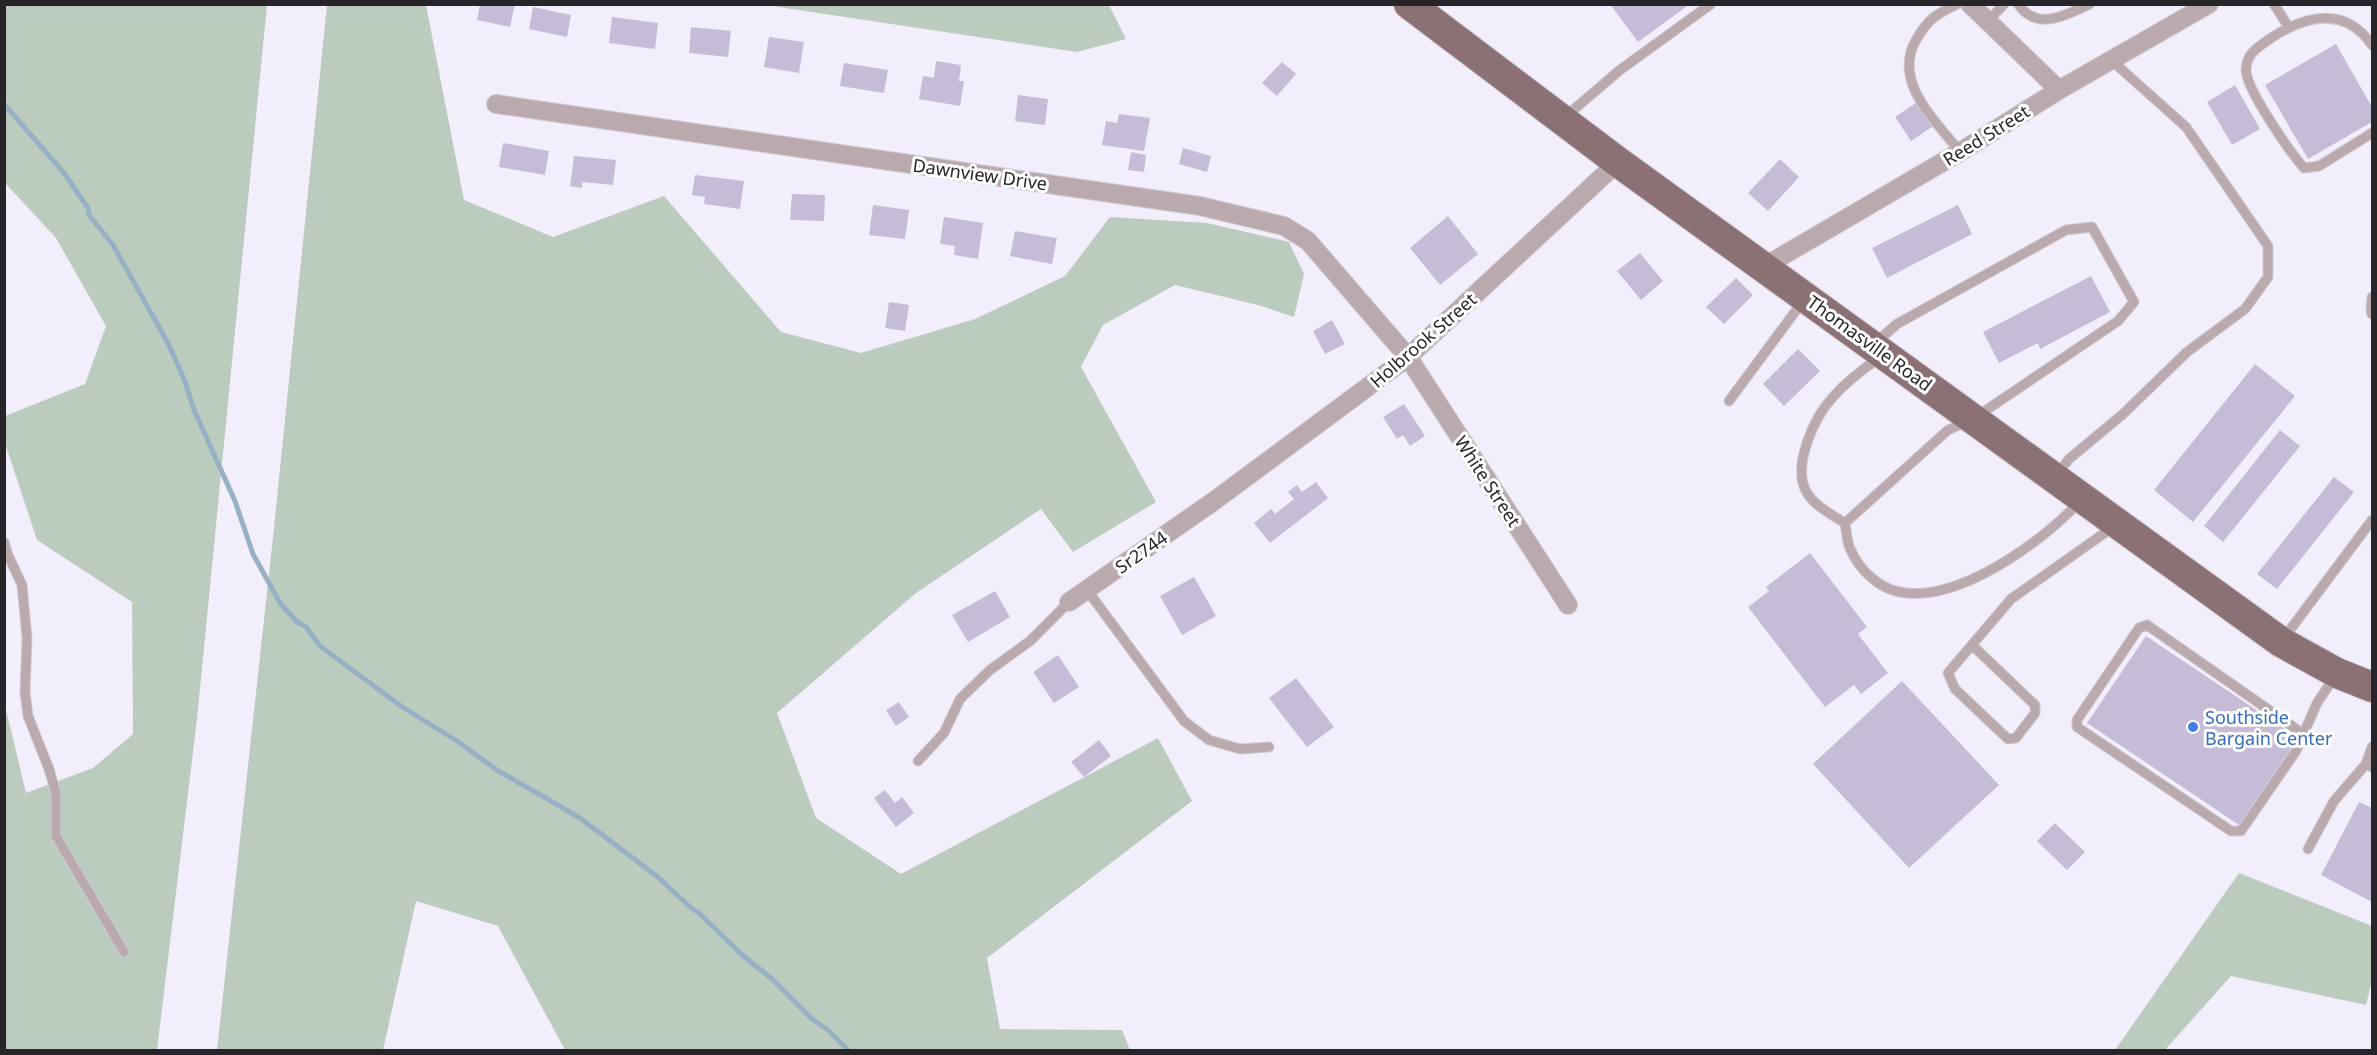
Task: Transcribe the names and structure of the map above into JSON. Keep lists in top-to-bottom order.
{
  "streets": {
    "main road": ["Thomasville Road"],
    "street": [
      "Reed Street",
      "Dawnview Drive",
      "Holbrook Street",
      "White Street",
      "Sr2744"
    ]
  },
  "crossings": [
    ["Reed Street", "Thomasville Road"],
    ["Dawnview Drive", "Holbrook Street"],
    ["Dawnview Drive", "White Street"],
    ["Holbrook Street", "Thomasville Road"],
    ["Holbrook Street", "White Street"],
    ["Holbrook Street", "Sr2744"]
  ],
  "places": ["Southside Bargain Center"]
}
